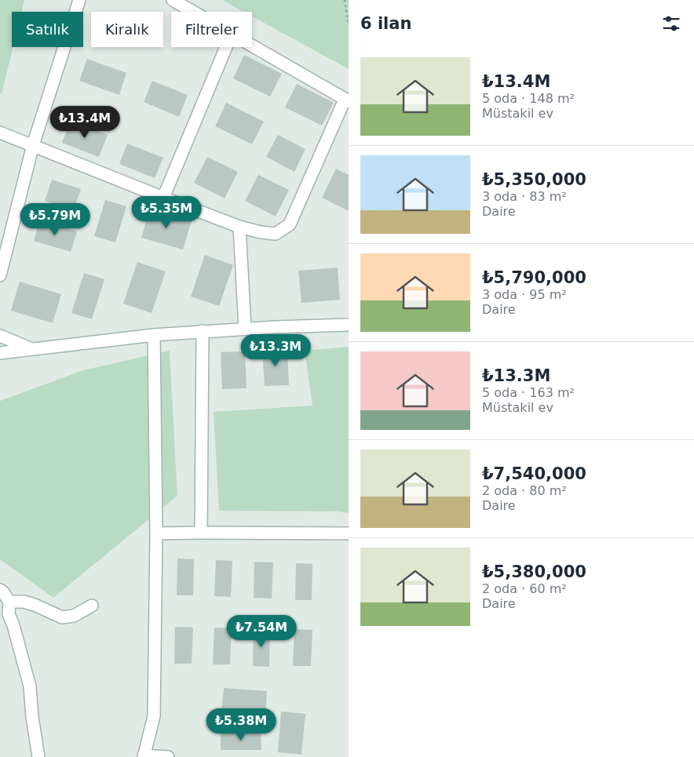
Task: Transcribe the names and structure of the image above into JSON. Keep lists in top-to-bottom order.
{
  "page": {
    "heading": "6 ilan",
    "chip": ["Satılık", "Kiralık", "Filtreler"],
    "list": [
      {
        "name": "₺13.4M",
        "note": "5 oda · 148 m² · Müstakil ev"
      },
      {
        "name": "₺5,350,000",
        "note": "3 oda · 83 m² · Daire"
      },
      {
        "name": "₺5,790,000",
        "note": "3 oda · 95 m² · Daire"
      },
      {
        "name": "₺13.3M",
        "note": "5 oda · 163 m² · Müstakil ev"
      },
      {
        "name": "₺7,540,000",
        "note": "2 oda · 80 m² · Daire"
      },
      {
        "name": "₺5,380,000",
        "note": "2 oda · 60 m² · Daire"
      }
    ],
    "price": [
      "₺13.4M",
      "₺5.35M",
      "₺5.79M",
      "₺13.3M",
      "₺7.54M",
      "₺5.38M"
    ]
  }
}
